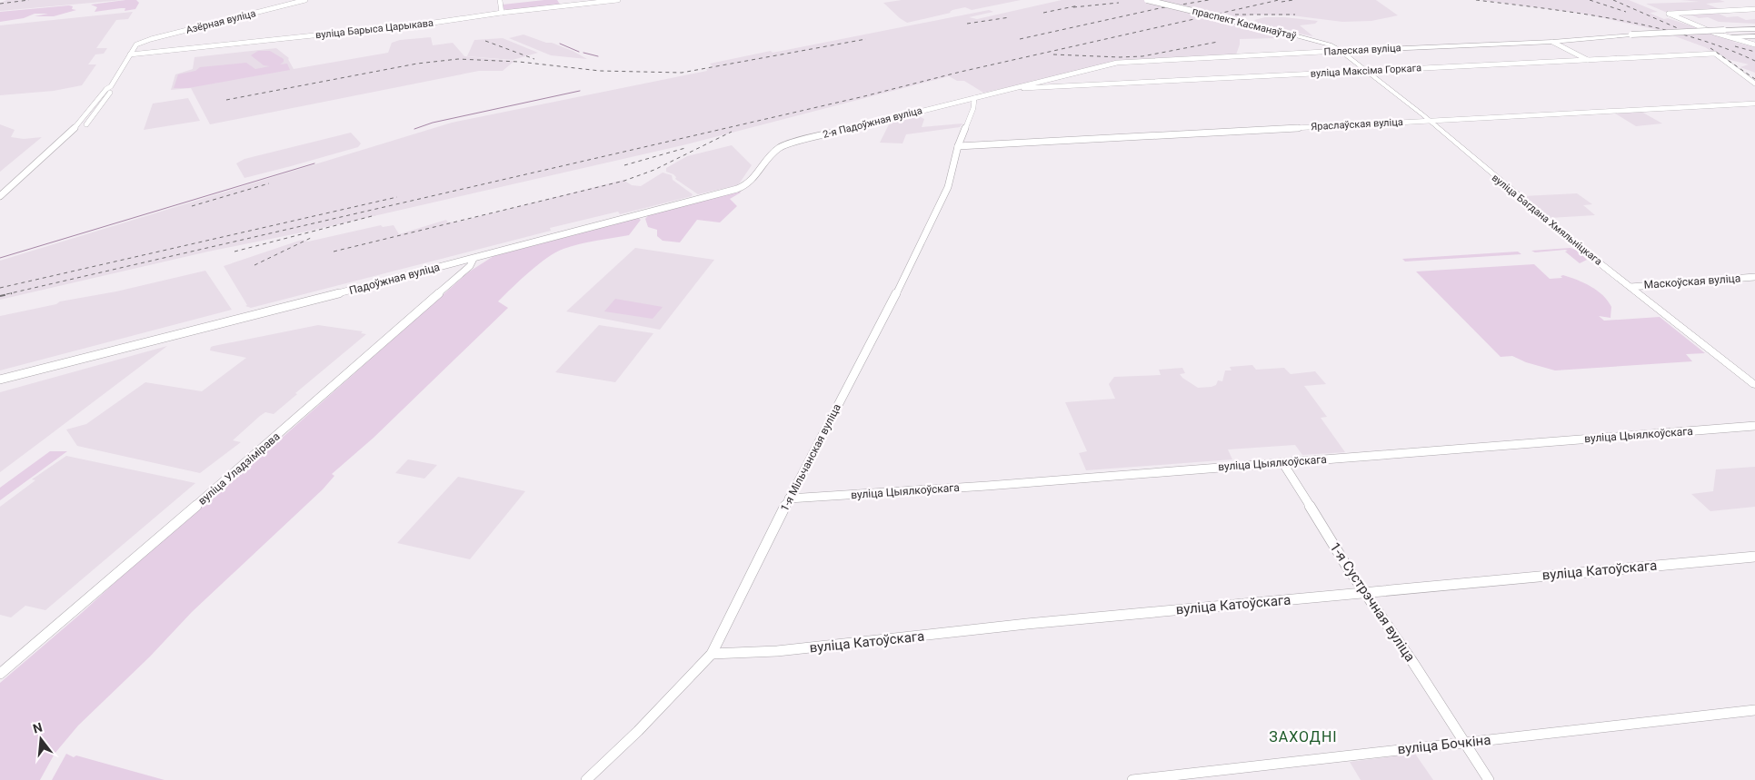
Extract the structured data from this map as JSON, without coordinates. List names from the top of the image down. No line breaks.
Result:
{"streets":{"main road":["Азёрная вуліца","праспект Касманаўтаў","вуліца Барыса Царыкава","Палеская вуліца","вуліца Максіма Горкага","2-я Падоўжная вуліца","Яраслаўская вуліца","вуліца Багдана Хмяльніцкага","Падоўжная вуліца","Маскоўская вуліца","вуліца Цыялкоўскага","1-я Мільчанская вуліца","вуліца Уладзімірава","1-я Сустрэчная вуліца","вуліца Бочкіна"],"street":["вуліца Катоўскага"]},"crossings":[["Азёрная вуліца","вуліца Барыса Царыкава"],["праспект Касманаўтаў","Палеская вуліца"],["праспект Касманаўтаў","вуліца Багдана Хмяльніцкага"],["Палеская вуліца","вуліца Максіма Горкага"],["Палеская вуліца","2-я Падоўжная вуліца"],["Палеская вуліца","вуліца Багдана Хмяльніцкага"],["Палеская вуліца","1-я Мільчанская вуліца"],["вуліца Максіма Горкага","вуліца Багдана Хмяльніцкага"],["2-я Падоўжная вуліца","Падоўжная вуліца"],["2-я Падоўжная вуліца","1-я Мільчанская вуліца"],["Яраслаўская вуліца","вуліца Багдана Хмяльніцкага"],["Яраслаўская вуліца","1-я Мільчанская вуліца"],["вуліца Багдана Хмяльніцкага","Маскоўская вуліца"],["Падоўжная вуліца","вуліца Уладзімірава"],["вуліца Цыялкоўскага","1-я Мільчанская вуліца"],["вуліца Цыялкоўскага","1-я Сустрэчная вуліца"],["1-я Мільчанская вуліца","вуліца Катоўскага"],["вуліца Катоўскага","1-я Сустрэчная вуліца"],["1-я Сустрэчная вуліца","вуліца Бочкіна"]],"districts":["ЗАХОДНІ"],"north":"top"}
